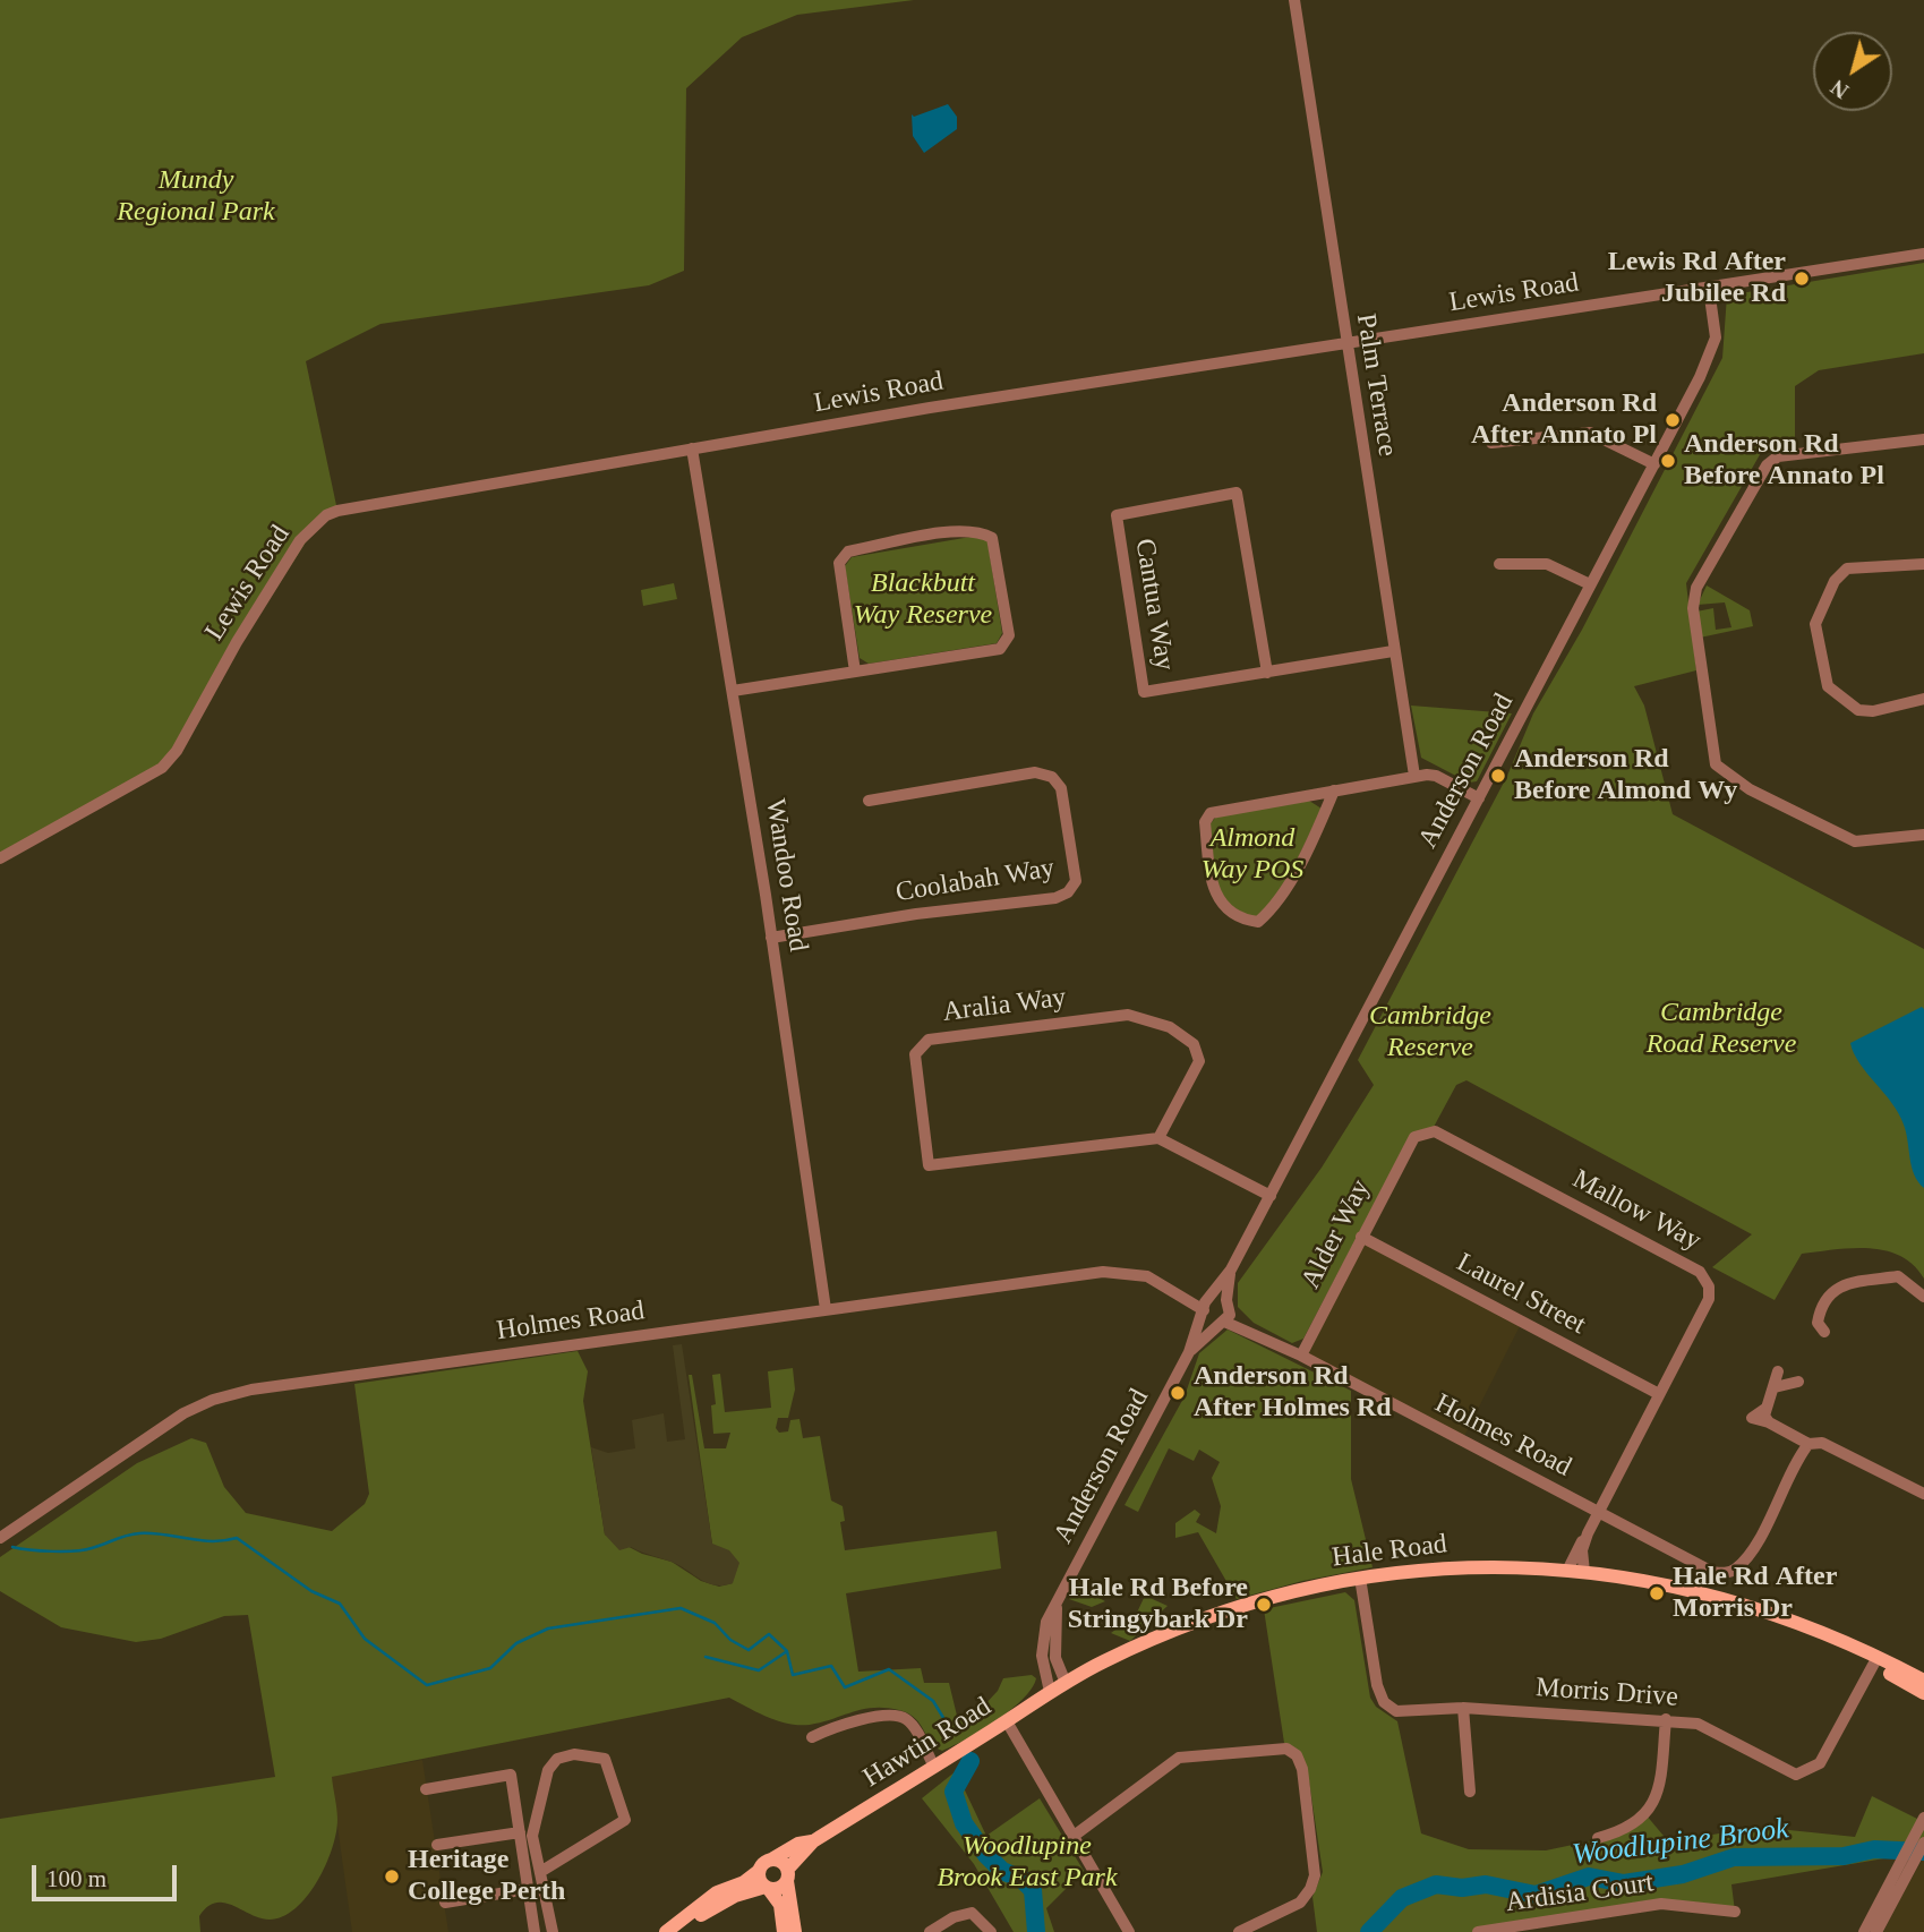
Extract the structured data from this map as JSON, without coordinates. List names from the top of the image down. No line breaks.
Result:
{"streets":{"main road":["Hale Road","Hawtin Road"],"street":["Lewis Road","Palm Terrace","Cantua Way","Anderson Road","Wandoo Road","Coolabah Way","Aralia Way","Mallow Way","Alder Way","Laurel Street","Holmes Road","Morris Drive","Ardisia Court"]},"crossings":[["Lewis Road","Palm Terrace"],["Lewis Road","Anderson Road"],["Lewis Road","Wandoo Road"],["Palm Terrace","Cantua Way"],["Anderson Road","Holmes Road"],["Anderson Road","Hale Road"],["Anderson Road","Hawtin Road"],["Wandoo Road","Coolabah Way"],["Wandoo Road","Holmes Road"],["Mallow Way","Alder Way"],["Mallow Way","Laurel Street"],["Mallow Way","Holmes Road"],["Mallow Way","Hale Road"],["Alder Way","Laurel Street"],["Alder Way","Holmes Road"],["Hale Road","Morris Drive"],["Hale Road","Hawtin Road"]],"water":["Woodlupine Brook"],"parks":["Mundy Regional Park","Blackbutt Way Reserve","Almond Way POS","Cambridge Road Reserve","Cambridge Reserve","Woodlupine Brook East Park"],"places":["Lewis Rd After Jubilee Rd","Anderson Rd After Annato Pl","Anderson Rd Before Annato Pl","Anderson Rd Before Almond Wy","Anderson Rd After Holmes Rd","Hale Rd After Morris Dr","Hale Rd Before Stringybark Dr","Heritage College Perth"],"scale_bar":"100 m","north":"bottom left"}
